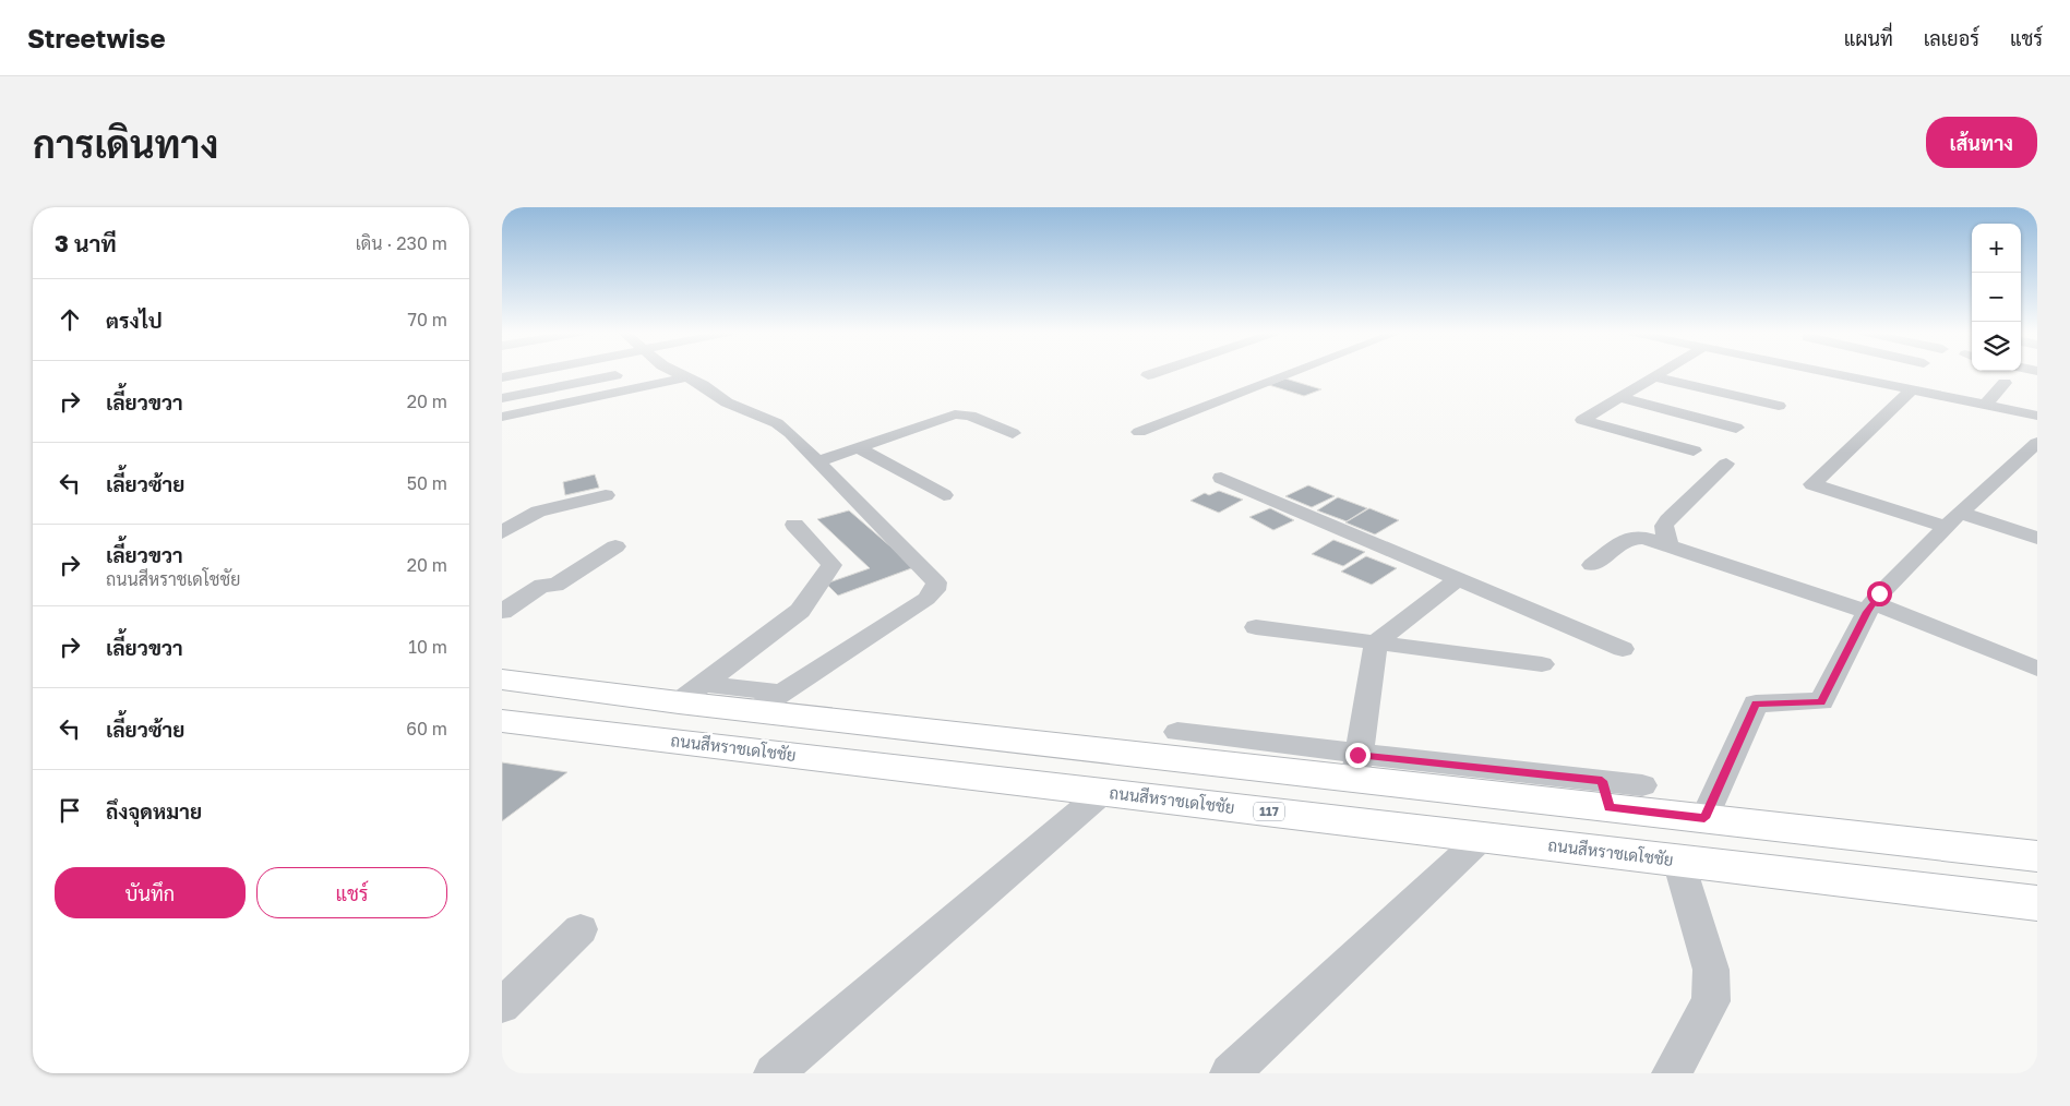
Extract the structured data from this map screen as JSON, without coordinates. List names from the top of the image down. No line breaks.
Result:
{"streets":{"main road":["ถนนสีหราชเดโชชัย","117"]},"page":{"header":"Streetwise","nav":["แผนที่","เลเยอร์","แชร์"],"buttons":["เส้นทาง",["บันทึก","แชร์"]],"title":"การเดินทาง","heading":["3 นาที","เดิน · 230 m"],"map_buttons":["+","−"],"list":[["ตรงไป","70 m"],["เลี้ยวขวา","20 m"],["เลี้ยวซ้าย","50 m"],["เลี้ยวขวา","ถนนสีหราชเดโชชัย","20 m"],["เลี้ยวขวา","10 m"],["เลี้ยวซ้าย","60 m"],"ถึงจุดหมาย"]}}
